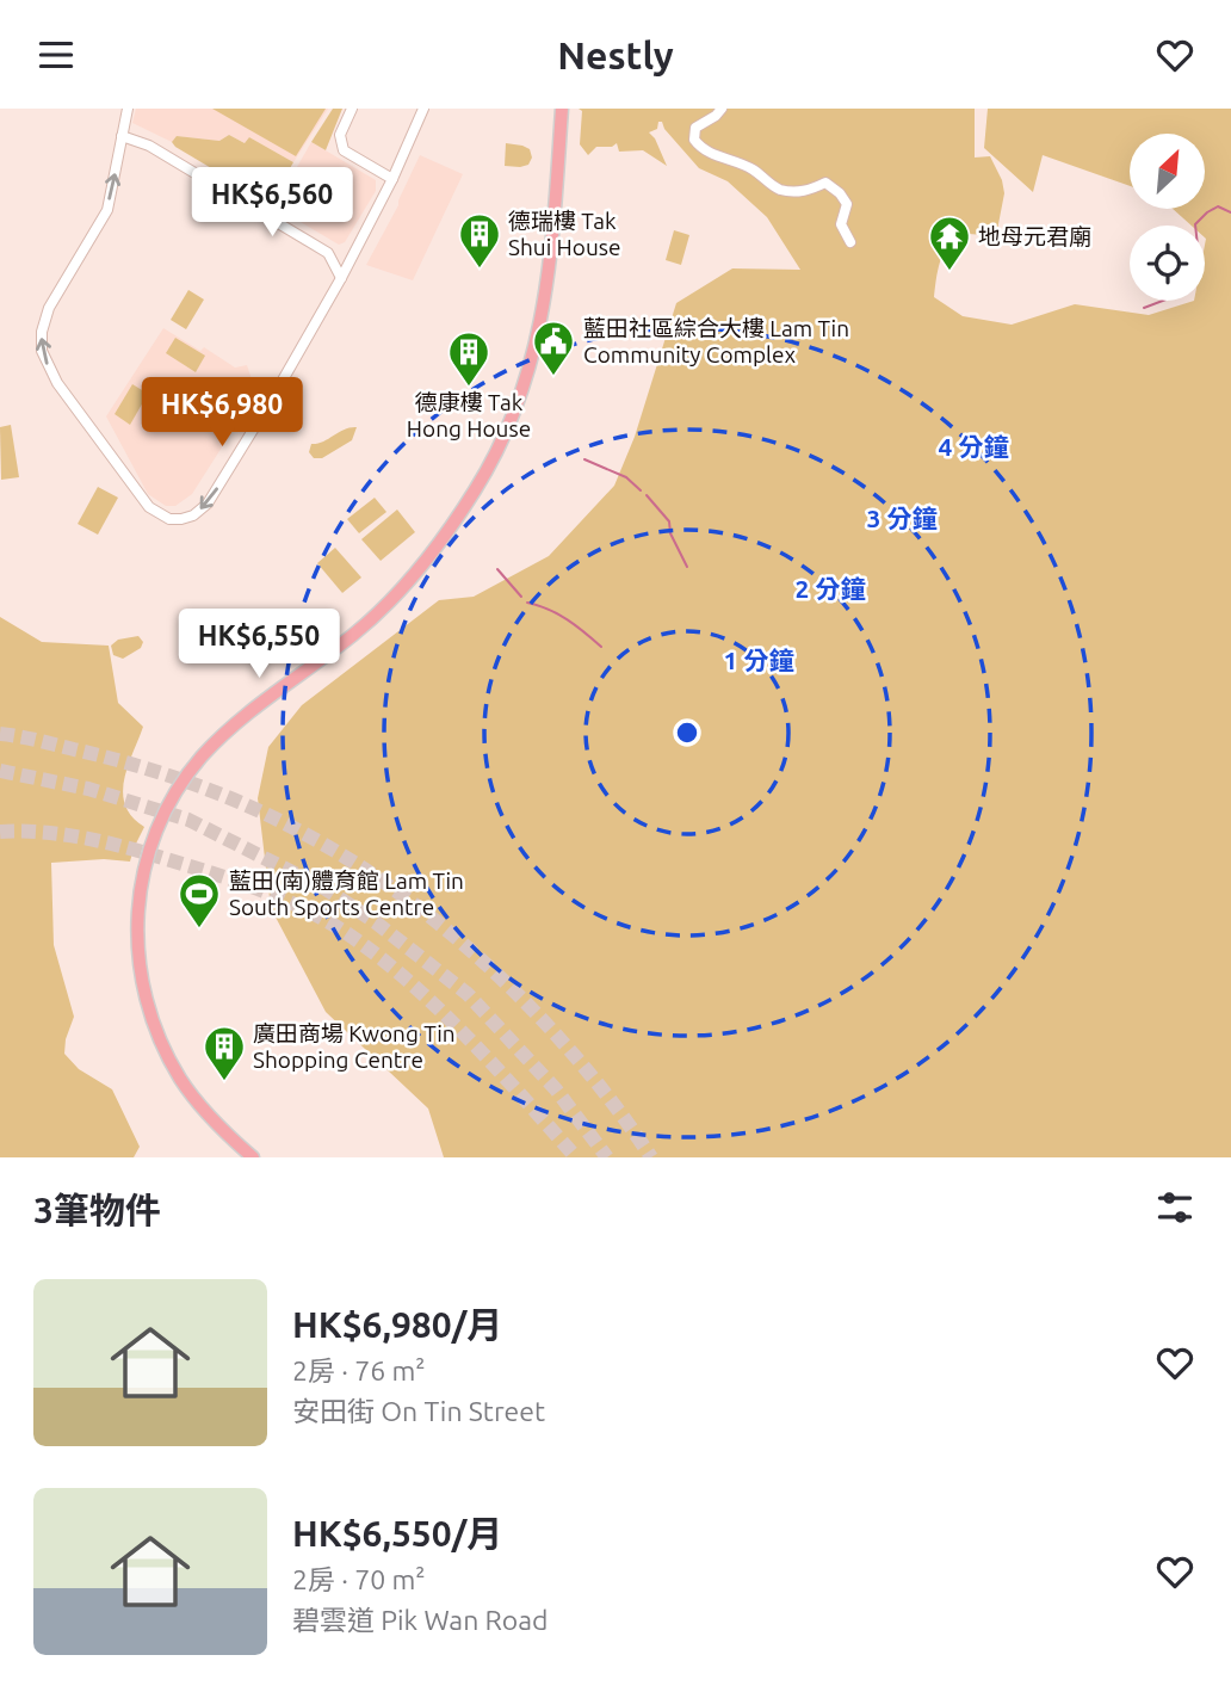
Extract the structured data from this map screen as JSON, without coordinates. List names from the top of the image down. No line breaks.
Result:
{"places":{"building":["德瑞樓 Tak Shui House","德康樓 Tak Hong House","廣田商場 Kwong Tin Shopping Centre"],"temple":["地母元君廟"],"public building":["藍田社區綜合大樓 Lam Tin Community Complex"],"sports":["藍田(南)體育館 Lam Tin South Sports Centre"]},"north":"top right","page":{"header":"Nestly","price":["HK$6,560","HK$6,980","HK$6,550"],"heading":"3筆物件","list":[{"name":"HK$6,980/月","note":"2房 · 76 m² · 安田街 On Tin Street"},{"name":"HK$6,550/月","note":"2房 · 70 m² · 碧雲道 Pik Wan Road"}]},"rings":["4 分鐘","3 分鐘","2 分鐘","1 分鐘"]}
